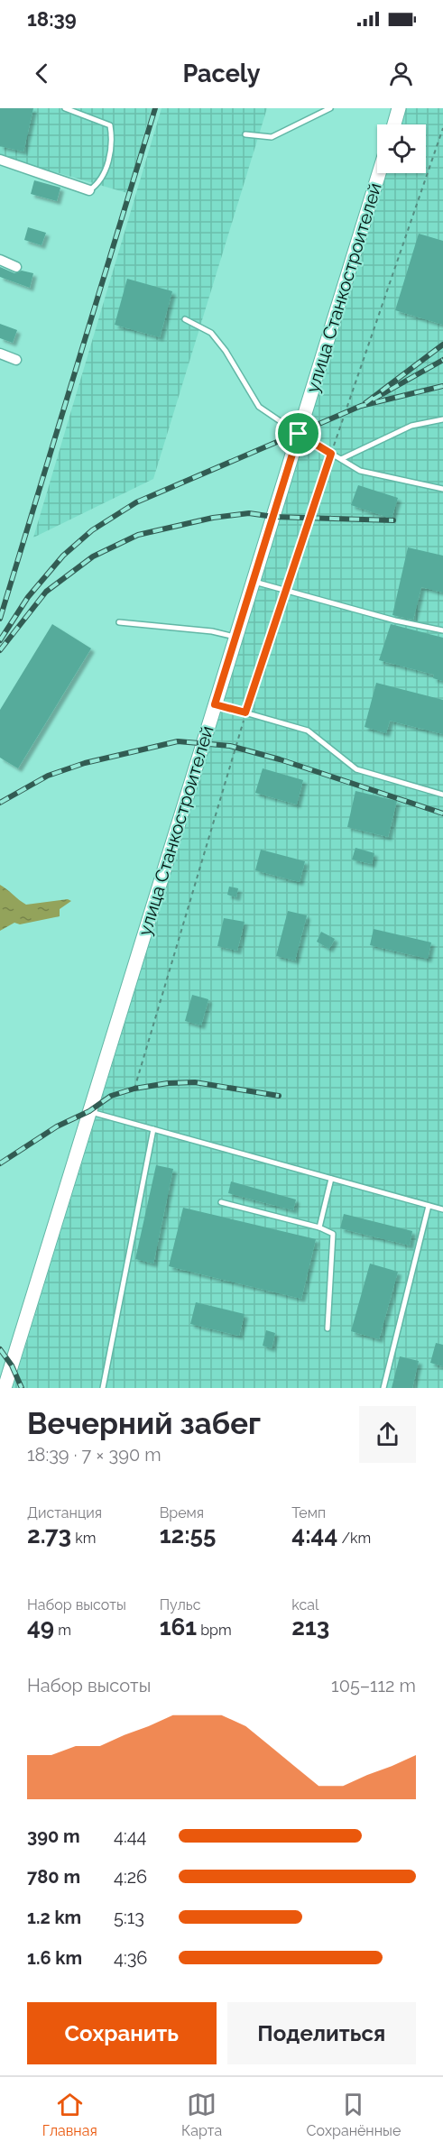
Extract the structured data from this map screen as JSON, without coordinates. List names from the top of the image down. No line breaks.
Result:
{"streets":{"main road":["улица Станкостроителей"]},"page":{"status":"18:39","header":"Pacely","heading":["Вечерний забег","18:39 · 7 × 390 m"],"stats":[["Дистанция","2.73 km"],["Время","12:55"],["Темп","4:44 /km"],["Набор высоты","49 m"],["Пульс","161 bpm"],["kcal","213"]],"chart":["Набор высоты","105–112 m"],"list":[{"name":"390 m","note":"4:44"},{"name":"780 m","note":"4:26"},{"name":"1.2 km","note":"5:13"},{"name":"1.6 km","note":"4:36"}],"buttons":["Сохранить","Поделиться"],"tabs":["Главная","Карта","Сохранённые"]}}
